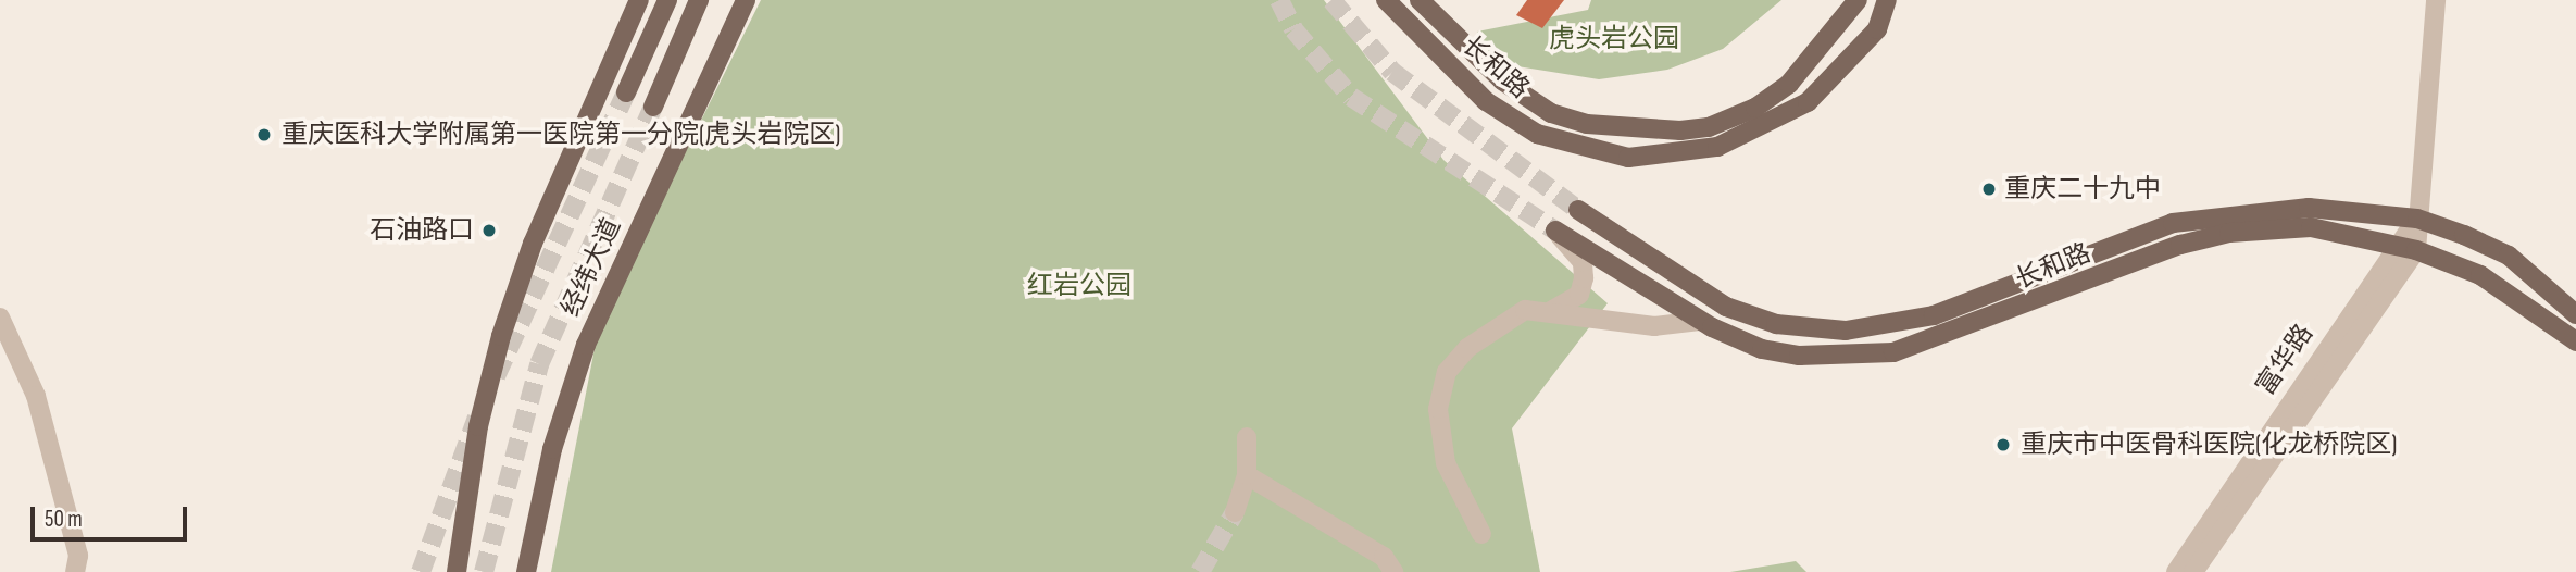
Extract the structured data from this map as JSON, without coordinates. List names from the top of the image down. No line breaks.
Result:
{"streets":{"main road":["长和路","经纬大道"],"street":["富华路"]},"crossings":[["长和路","富华路"]],"parks":["虎头岩公园","红岩公园"],"places":["重庆医科大学附属第一医院第一分院(虎头岩院区)","重庆二十九中","石油路口","重庆市中医骨科医院(化龙桥院区)"],"scale_bar":"50 m"}
